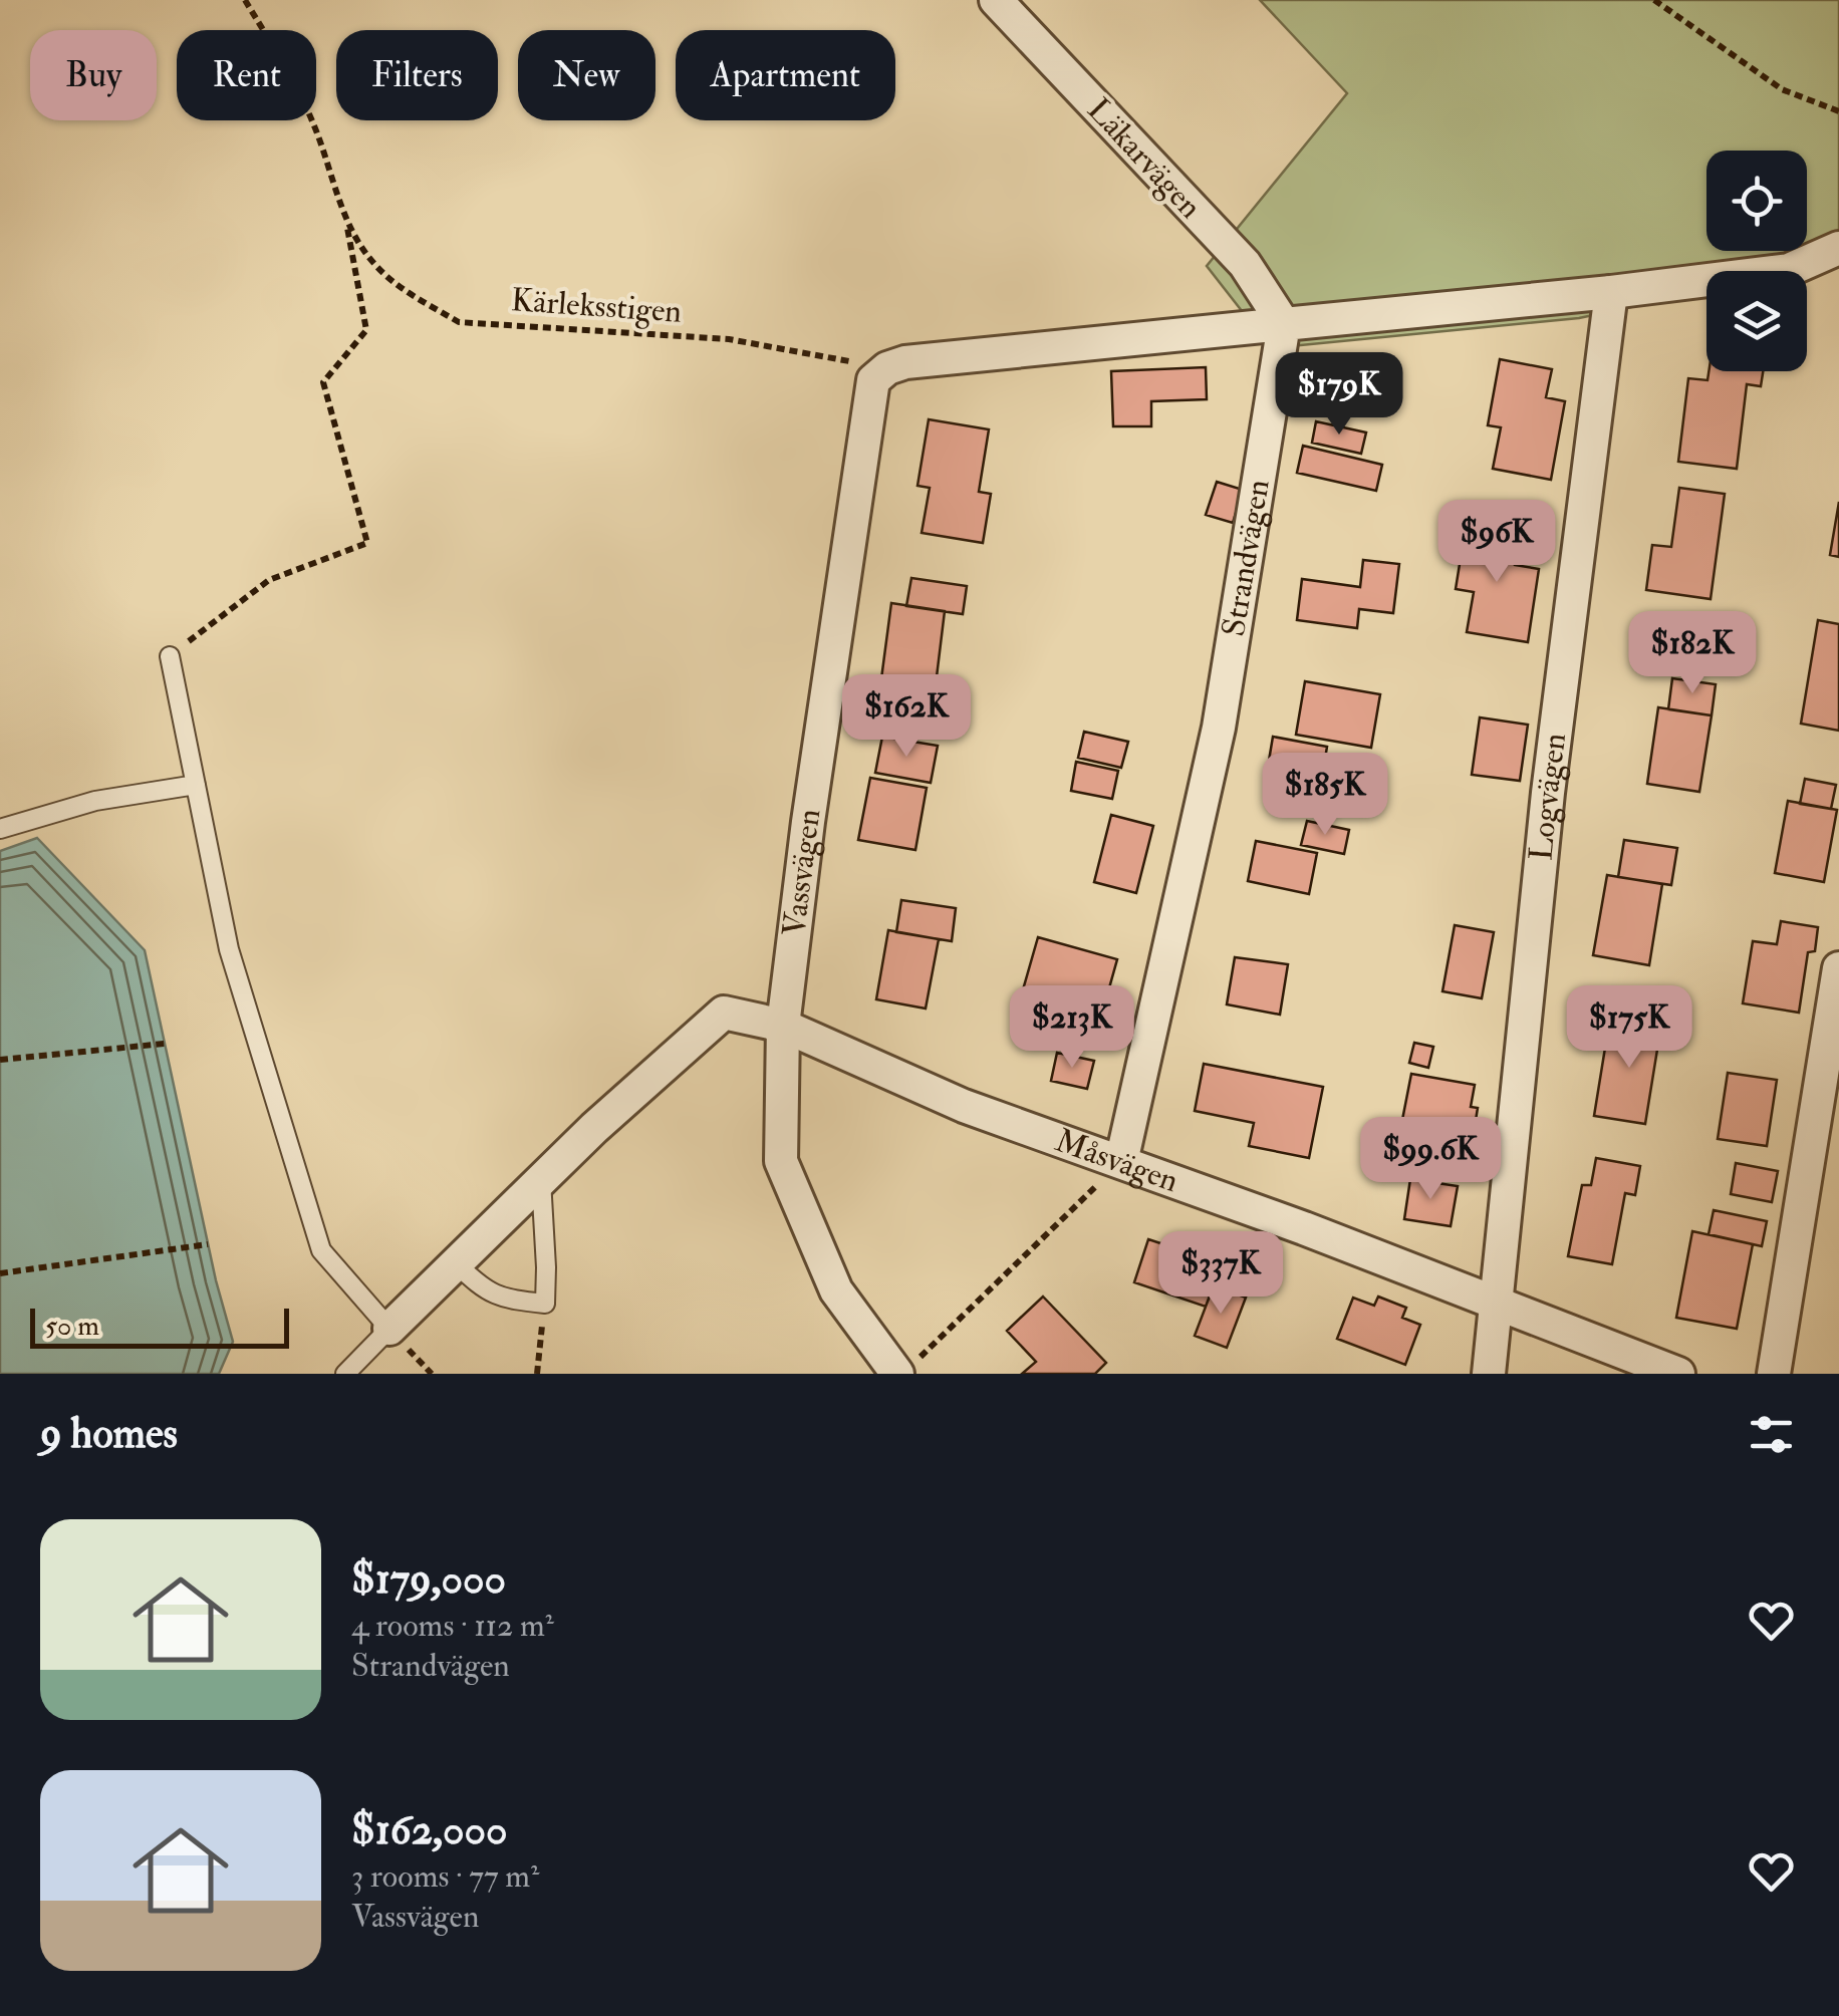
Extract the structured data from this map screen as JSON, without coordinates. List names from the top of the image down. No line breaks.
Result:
{"streets":{"street":["Läkarvägen","Strandvägen","Logvägen","Vassvägen","Måsvägen"],"path":["Kärleksstigen"]},"crossings":[["Läkarvägen","Strandvägen"],["Kärleksstigen","Vassvägen"],["Strandvägen","Måsvägen"],["Logvägen","Måsvägen"],["Vassvägen","Måsvägen"]],"scale_bar":"50 m","page":{"chip":["Buy","Rent","Filters","New","Apartment"],"price":["$179K","$96K","$182K","$162K","$185K","$213K","$175K","$99.6K","$337K"],"scale":"50 m","heading":"9 homes","list":[{"name":"$179,000","note":"4 rooms · 112 m² · Strandvägen"},{"name":"$162,000","note":"3 rooms · 77 m² · Vassvägen"}]}}
